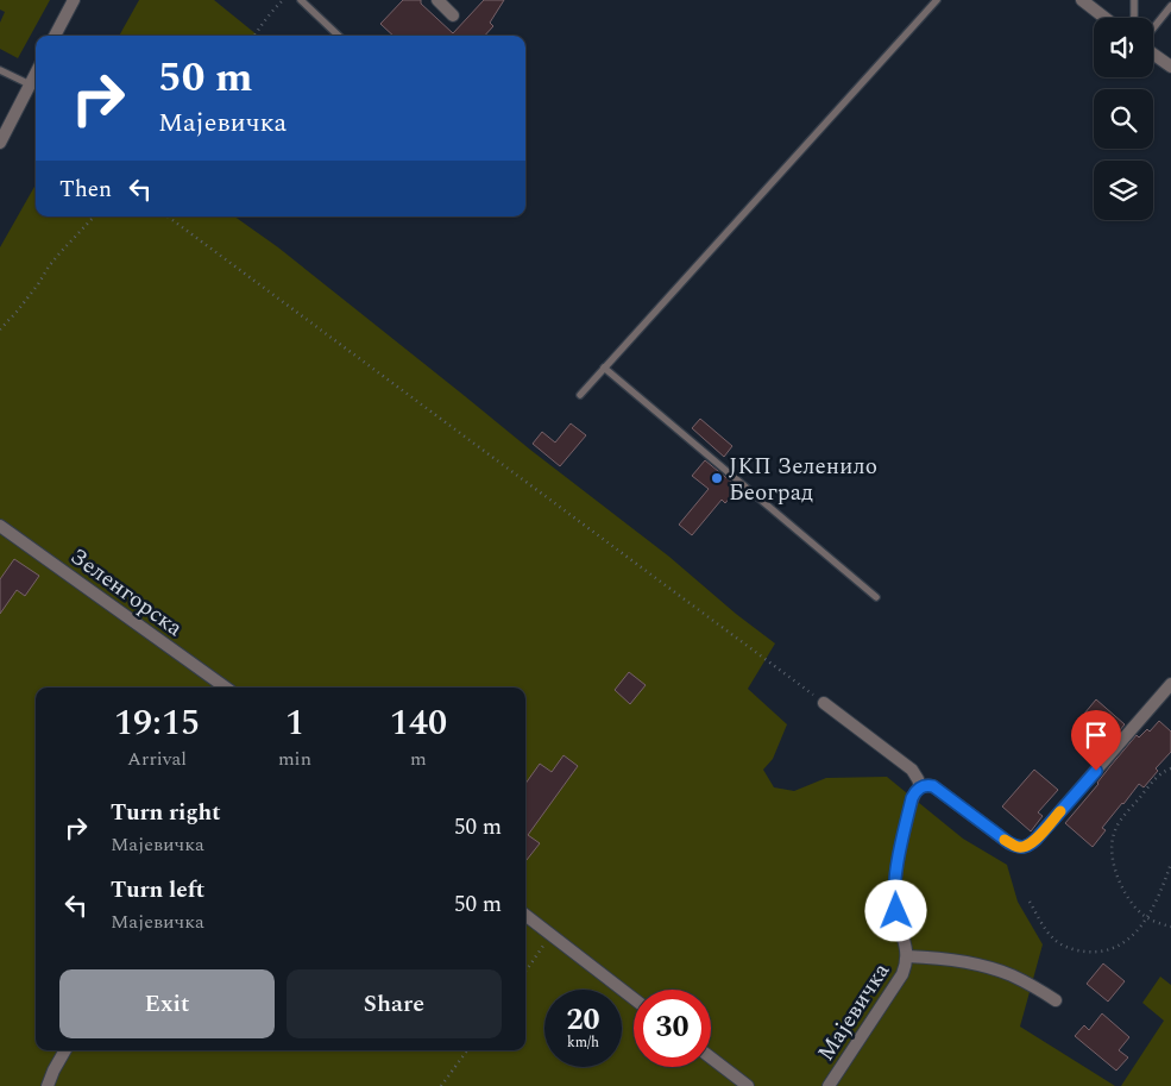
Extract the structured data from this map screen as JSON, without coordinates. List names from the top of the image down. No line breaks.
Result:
{"streets":{"street":["Зеленгорска","Мајевичка"]},"places":["ЈКП Зеленило Београд"],"page":{"turn":["50 m","Мајевичка"],"then":"Then","eta":["19:15","Arrival","1","min","140","m"],"list":[{"name":"Turn right","note":"Мајевичка","value":"50 m"},{"name":"Turn left","note":"Мајевичка","value":"50 m"}],"buttons":["Exit","Share"],"speed":"20 km/h","limit":"30"}}
